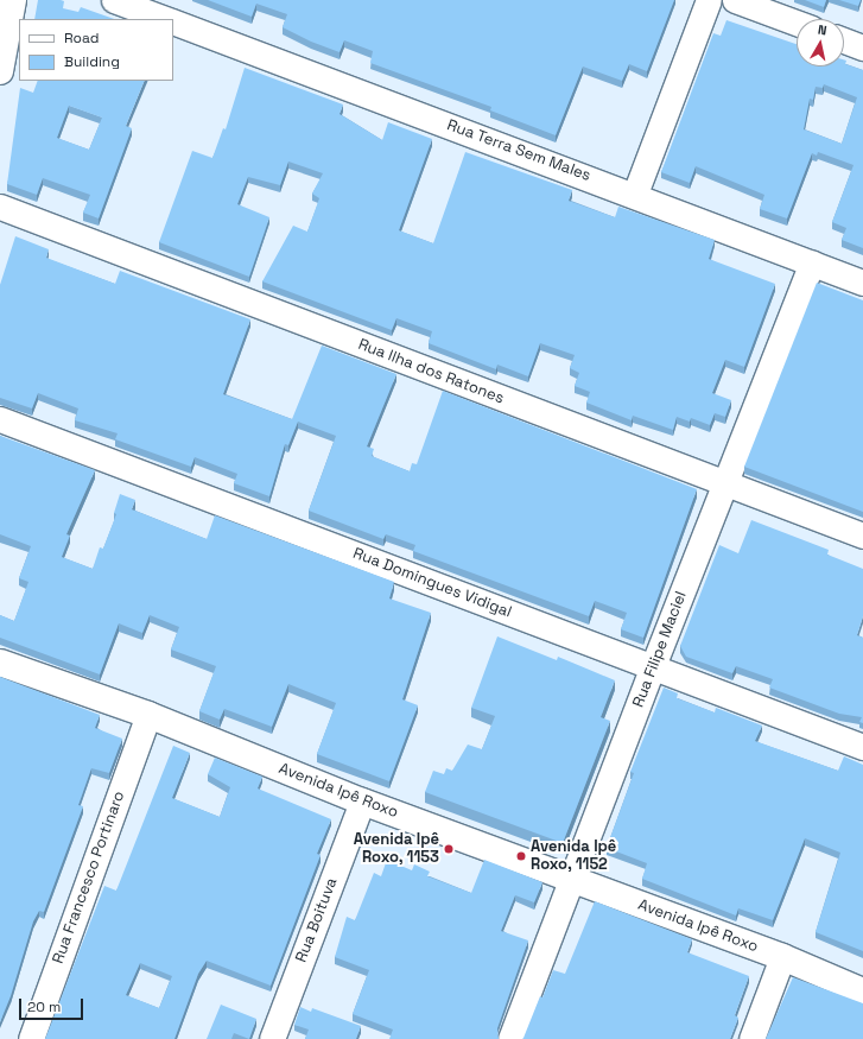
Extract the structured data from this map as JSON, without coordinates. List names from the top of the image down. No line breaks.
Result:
{"streets":{"street":["Rua Terra Sem Males","Rua Ilha dos Ratones","Rua Domingues Vidigal","Rua Filipe Maciel","Avenida Ipê Roxo","Rua Francesco Portinaro","Rua Boituva"]},"crossings":[["Rua Terra Sem Males","Rua Filipe Maciel"],["Rua Ilha dos Ratones","Rua Filipe Maciel"],["Rua Domingues Vidigal","Rua Filipe Maciel"],["Rua Filipe Maciel","Avenida Ipê Roxo"],["Avenida Ipê Roxo","Rua Francesco Portinaro"],["Avenida Ipê Roxo","Rua Boituva"]],"places":["Avenida Ipê Roxo, 1153","Avenida Ipê Roxo, 1152"],"legend":["Road","Building"],"scale_bar":"20 m","north":"top"}
